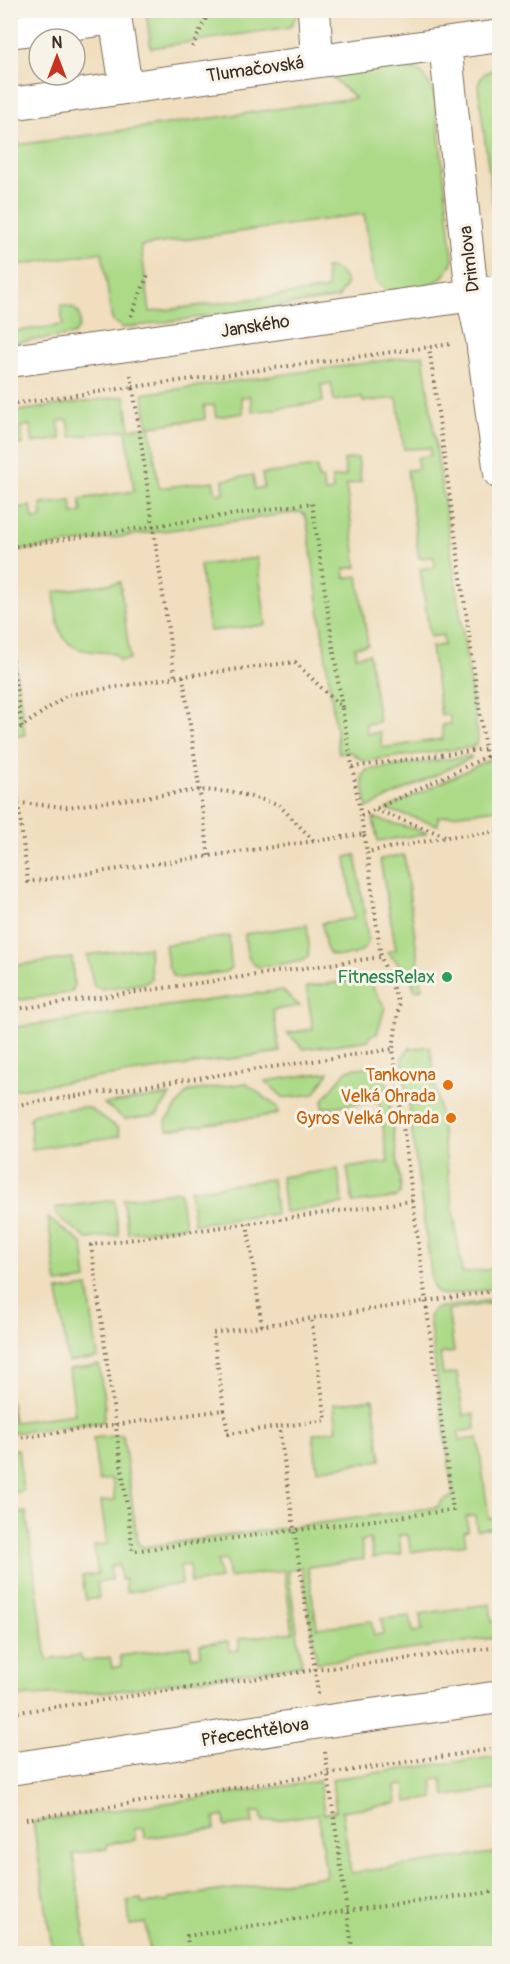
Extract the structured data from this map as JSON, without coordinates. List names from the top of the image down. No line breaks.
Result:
{"streets":{"street":["Tlumačovská","Drimlova","Janského","Přecechtělova"]},"crossings":[["Tlumačovská","Drimlova"],["Drimlova","Janského"]],"places":["FitnessRelax","Tankovna Velká Ohrada","Gyros Velká Ohrada"],"north":"top"}
